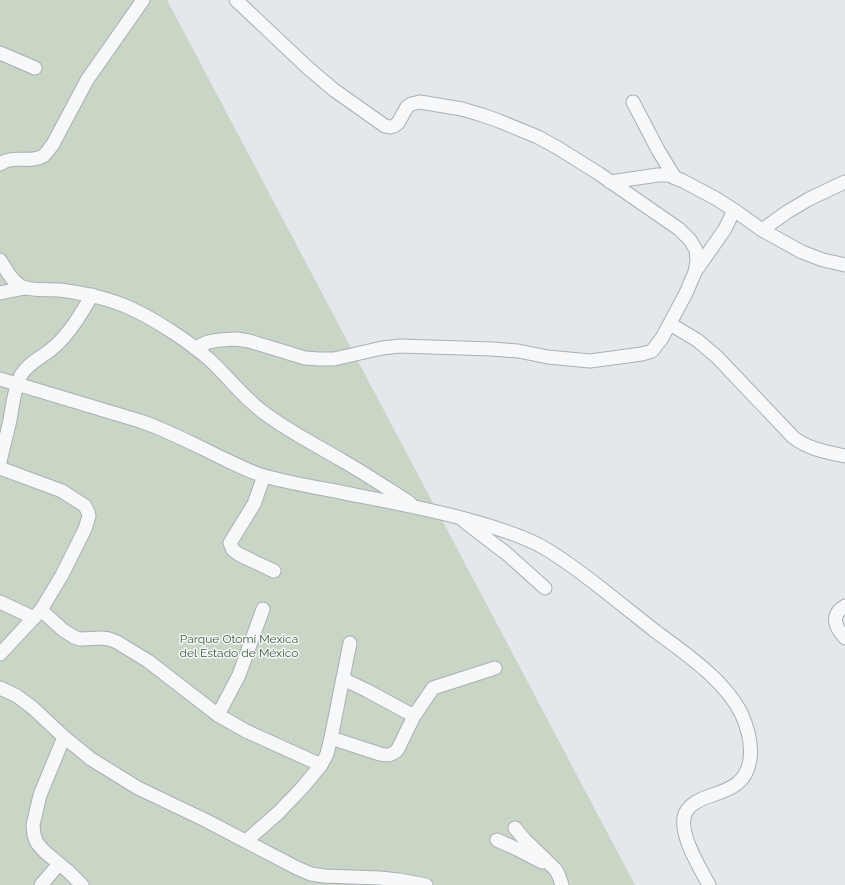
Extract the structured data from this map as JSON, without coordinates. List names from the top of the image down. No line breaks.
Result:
{"parks":["Parque Otomí Mexica del Estado de México"]}
